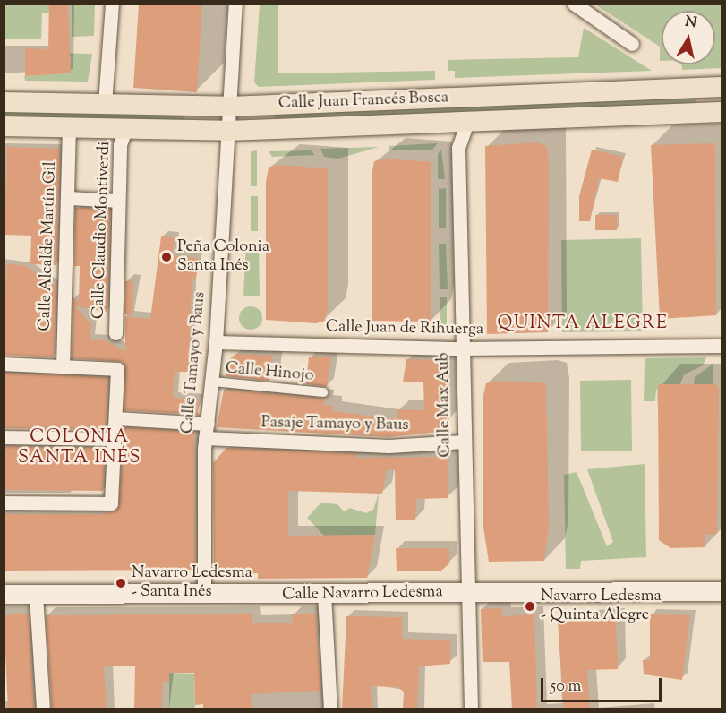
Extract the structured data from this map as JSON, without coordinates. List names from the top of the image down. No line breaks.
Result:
{"streets":{"main road":["Calle Juan Francés Bosca","Calle Navarro Ledesma"],"street":["Calle Claudio Montiverdi","Calle Alcalde Martín Gil","Calle Juan de Rihuerga","Calle Tamayo y Baus","Calle Hinojo","Calle Max Aub","Pasaje Tamayo y Baus"]},"crossings":[["Calle Juan Francés Bosca","Calle Claudio Montiverdi"],["Calle Juan Francés Bosca","Calle Alcalde Martín Gil"],["Calle Juan Francés Bosca","Calle Tamayo y Baus"],["Calle Juan Francés Bosca","Calle Max Aub"],["Calle Juan de Rihuerga","Calle Tamayo y Baus"],["Calle Juan de Rihuerga","Calle Max Aub"],["Calle Tamayo y Baus","Calle Hinojo"],["Calle Tamayo y Baus","Pasaje Tamayo y Baus"],["Calle Tamayo y Baus","Calle Navarro Ledesma"],["Calle Max Aub","Pasaje Tamayo y Baus"],["Calle Max Aub","Calle Navarro Ledesma"]],"districts":["QUINTA ALEGRE","COLONIA SANTA INÉS"],"places":["Peña Colonia Santa Inés","Navarro Ledesma - Santa Inés","Navarro Ledesma - Quinta Alegre"],"scale_bar":"50 m","north":"top"}
